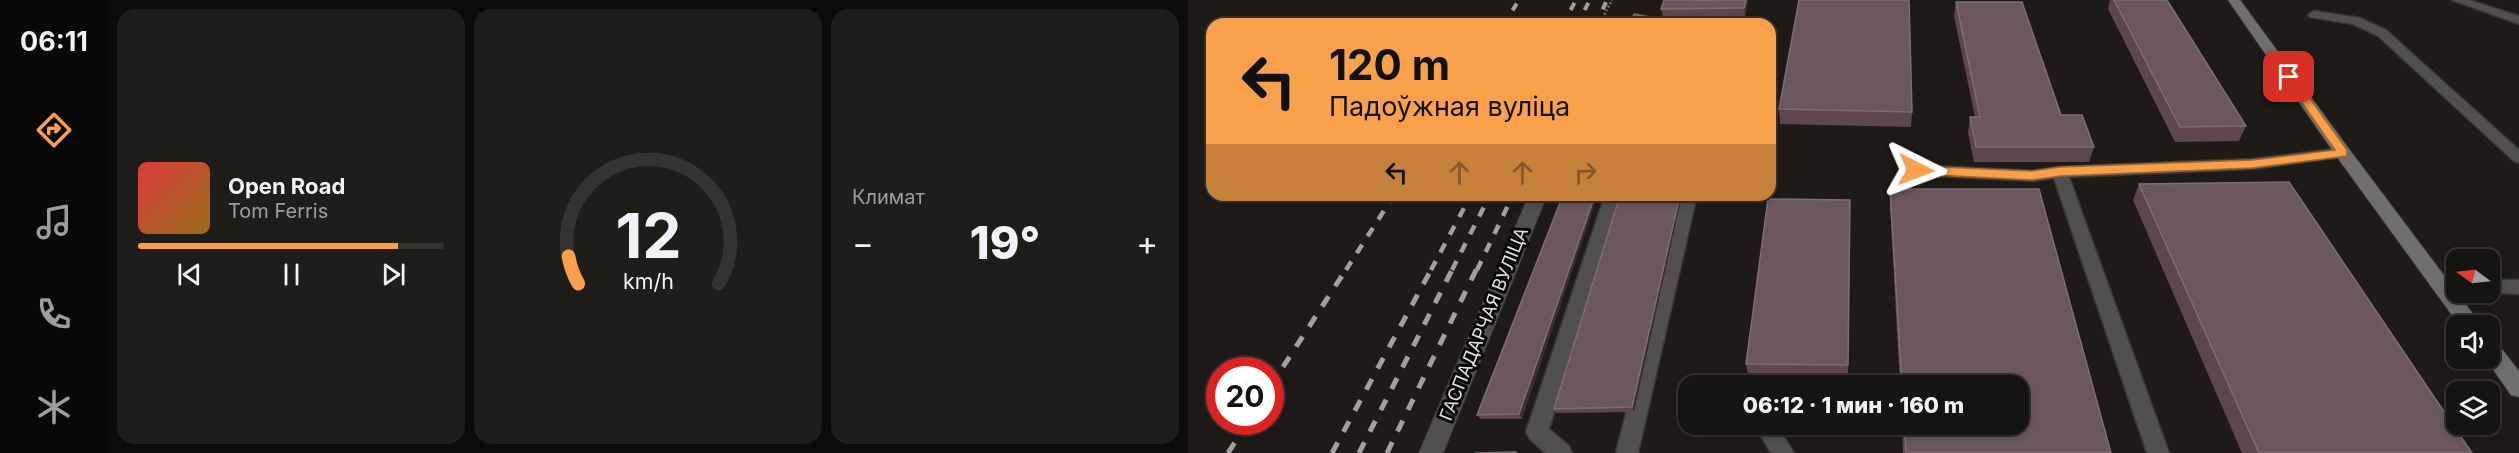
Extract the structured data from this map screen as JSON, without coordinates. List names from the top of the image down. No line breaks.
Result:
{"streets":{"street":["ГАСПАДАРЧАЯ ВУЛІЦА"]},"north":"left","page":{"tabs":"06:11","tile":"Климат","turn":["120 m","Падоўжная вуліца"],"song":["Open Road","Tom Ferris"],"heat":["−","19°","+"],"limit":"20","trip":"06:12 · 1 мин · 160 m","gauge":["12","km/h"]}}
